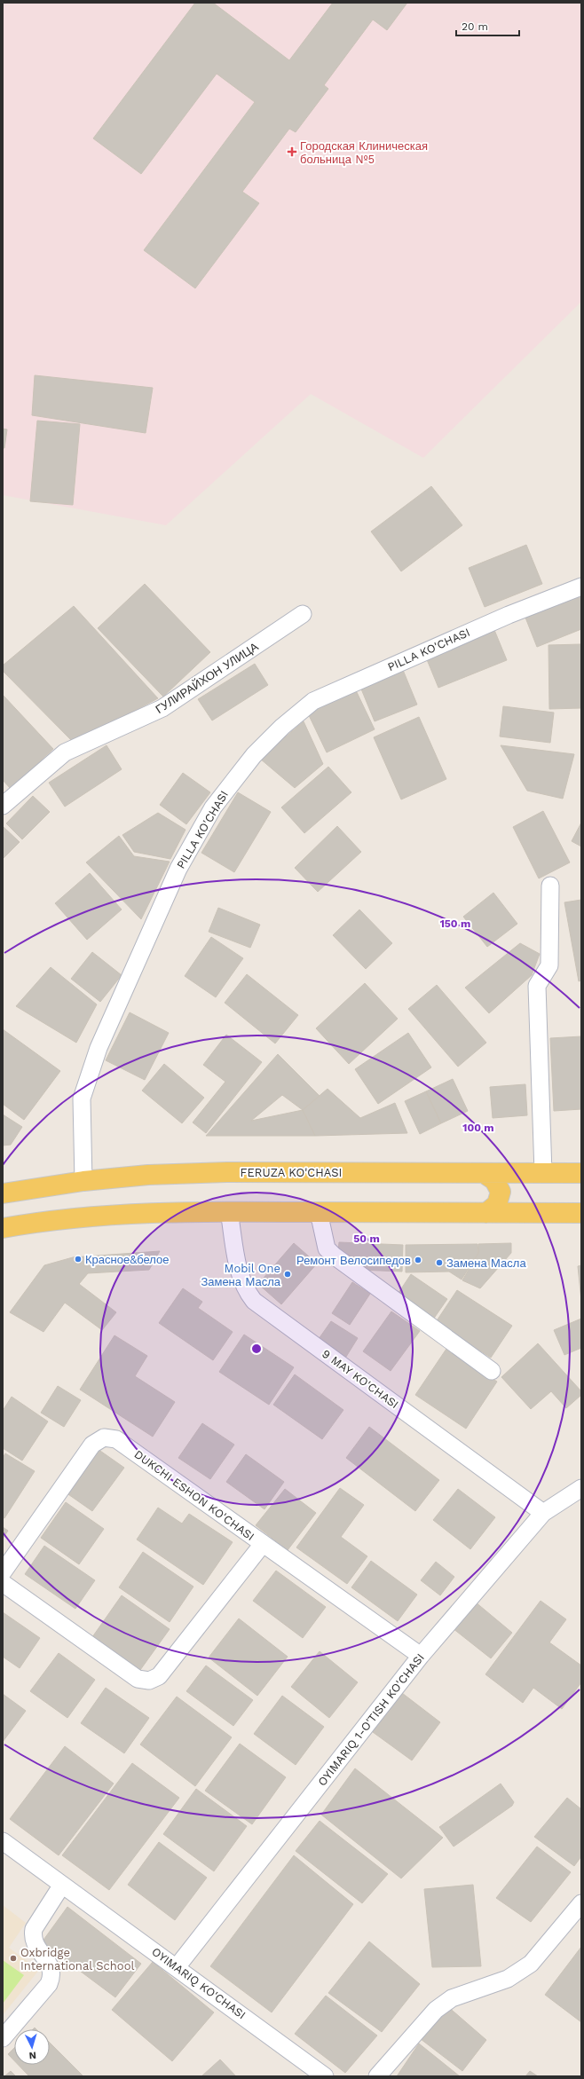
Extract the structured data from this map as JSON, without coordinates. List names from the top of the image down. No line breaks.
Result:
{"streets":{"main road":["FERUZA KO'CHASI"],"street":["PILLA KO'CHASI","ГУЛИРАЙХОН УЛИЦА","9 MAY KO'CHASI","DUKCHI ESHON KO'CHASI","OYIMARIQ 1-O'TISH KO'CHASI","OYIMARIQ KO'CHASI"]},"crossings":[["PILLA KO'CHASI","FERUZA KO'CHASI"],["9 MAY KO'CHASI","OYIMARIQ 1-O'TISH KO'CHASI"],["DUKCHI ESHON KO'CHASI","OYIMARIQ 1-O'TISH KO'CHASI"],["OYIMARIQ 1-O'TISH KO'CHASI","OYIMARIQ KO'CHASI"]],"places":{"health":["Городская Клиническая больница №5"],"other":["Красное&белое","Ремонт Велосипедов","Замена Масла","Mobil One Замена Масла","Oxbridge International School"]},"scale_bar":"20 m","north":"bottom","rings":["150 m","100 m","50 m"]}
